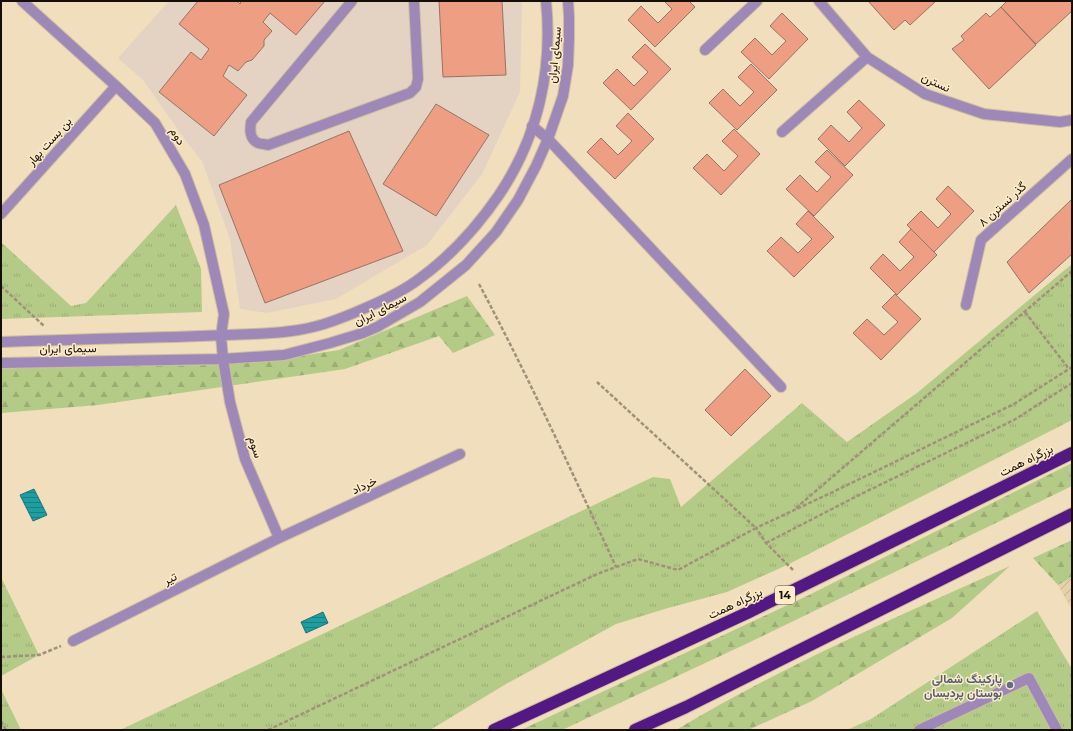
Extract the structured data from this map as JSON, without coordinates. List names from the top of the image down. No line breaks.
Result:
{"streets":{"highway":["بزرگراه همت","14"],"street":["سیمای ایران","نسترن","دوم","بن بست بهار","گذر نسترن ۸","سوم","خرداد","تیر"]},"crossings":[["سیمای ایران","دوم"],["سیمای ایران","سوم"],["دوم","بن بست بهار"],["دوم","سوم"],["سوم","خرداد"],["سوم","تیر"],["خرداد","تیر"]],"places":["پارکینگ شمالی بوستان پردیسان"]}
